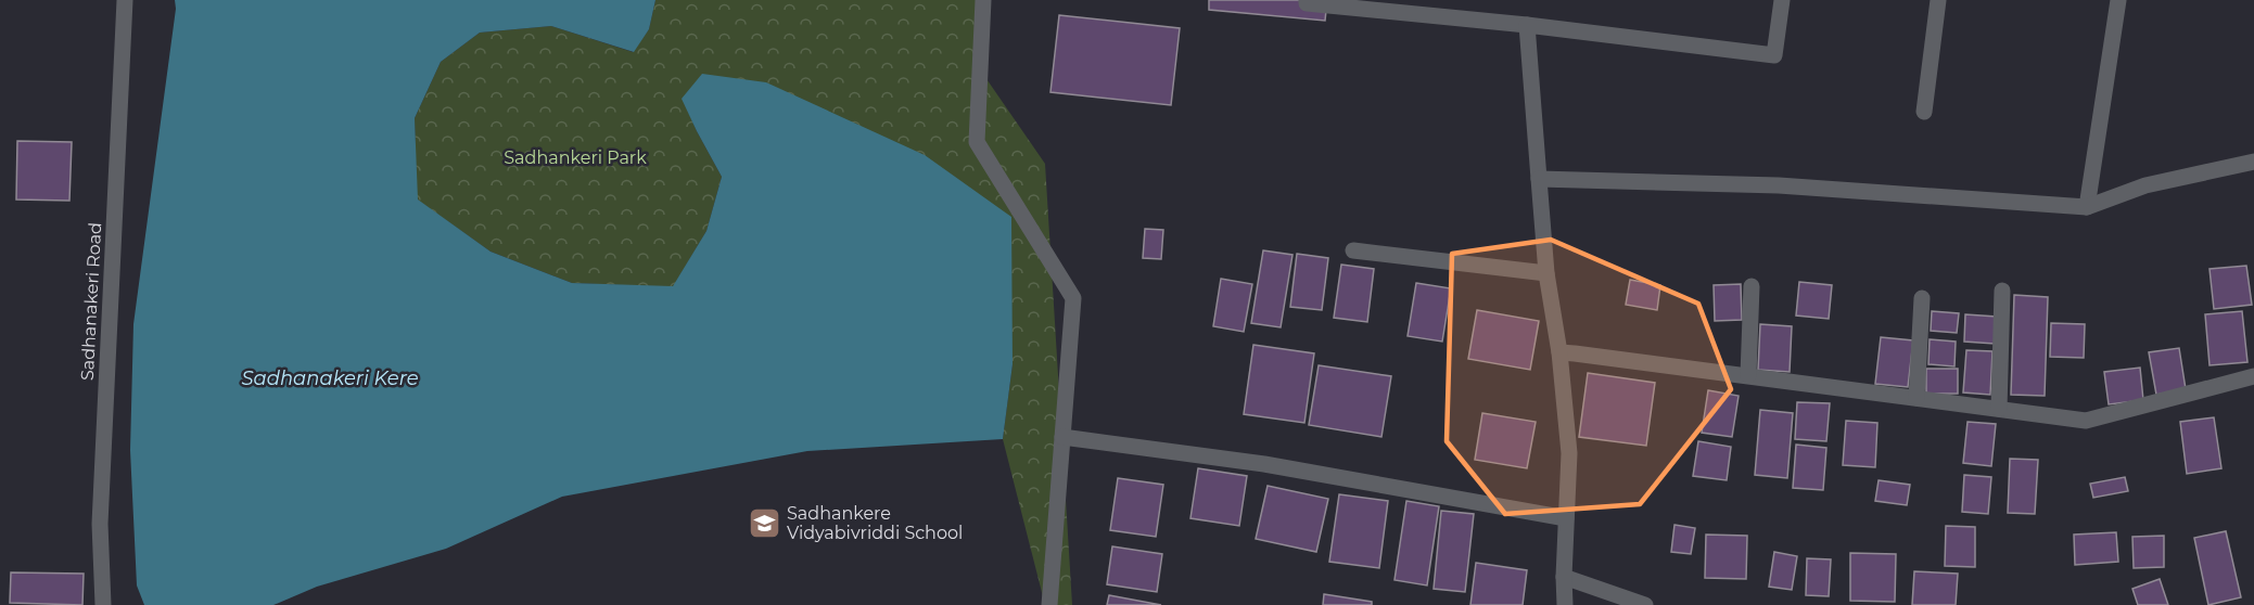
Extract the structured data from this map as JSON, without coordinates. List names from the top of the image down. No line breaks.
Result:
{"streets":{"street":["Sadhanakeri Road"]},"water":["Sadhanakeri Kere"],"parks":["Sadhankeri Park"],"places":{"school or university":["Sadhankere Vidyabivriddi School"]}}
